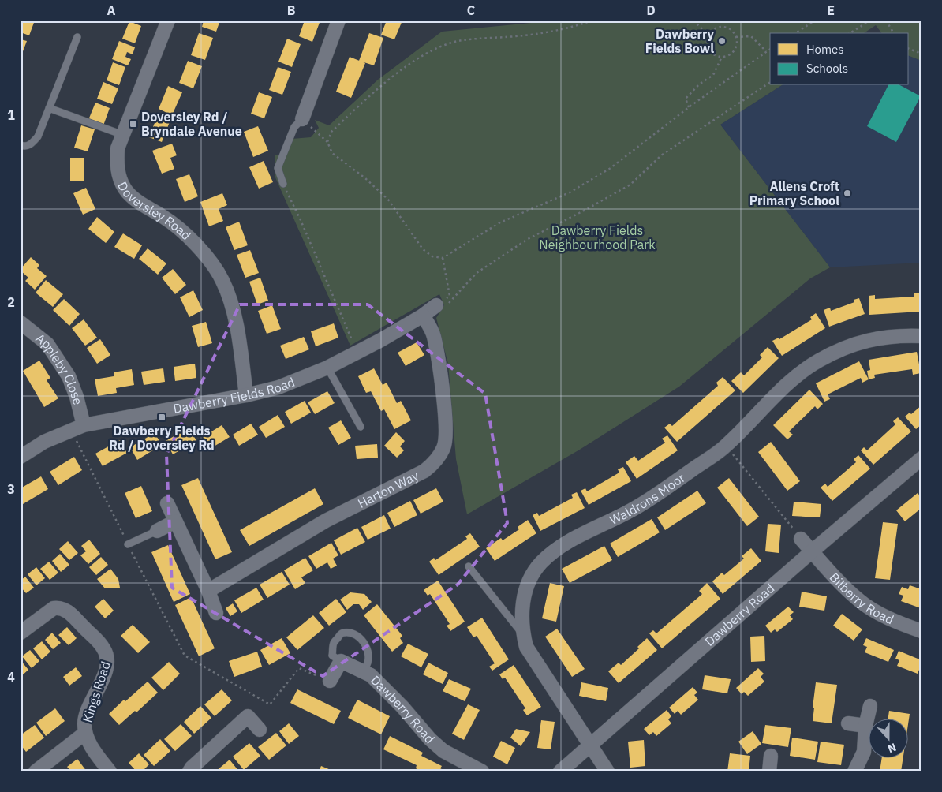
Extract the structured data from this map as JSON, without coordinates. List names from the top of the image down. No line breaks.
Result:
{"streets":{"street":["Doversley Road","Appleby Close","Dawberry Fields Road","Harton Way","Waldrons Moor","Bilberry Road","Dawberry Road","Kings Road"]},"crossings":[["Doversley Road","Dawberry Fields Road"],["Appleby Close","Dawberry Fields Road"],["Dawberry Fields Road","Harton Way"],["Waldrons Moor","Dawberry Road"],["Bilberry Road","Dawberry Road"]],"parks":["Dawberry Fields Neighbourhood Park"],"places":{"other":["Dawberry Fields Bowl","Allens Croft Primary School"],"transit":["Doversley Rd / Bryndale Avenue","Dawberry Fields Rd / Doversley Rd"]},"legend":["Homes","Schools"],"north":"bottom","grid":{"columns":["A","B","C","D","E"],"rows":["1","2","3","4"]}}
